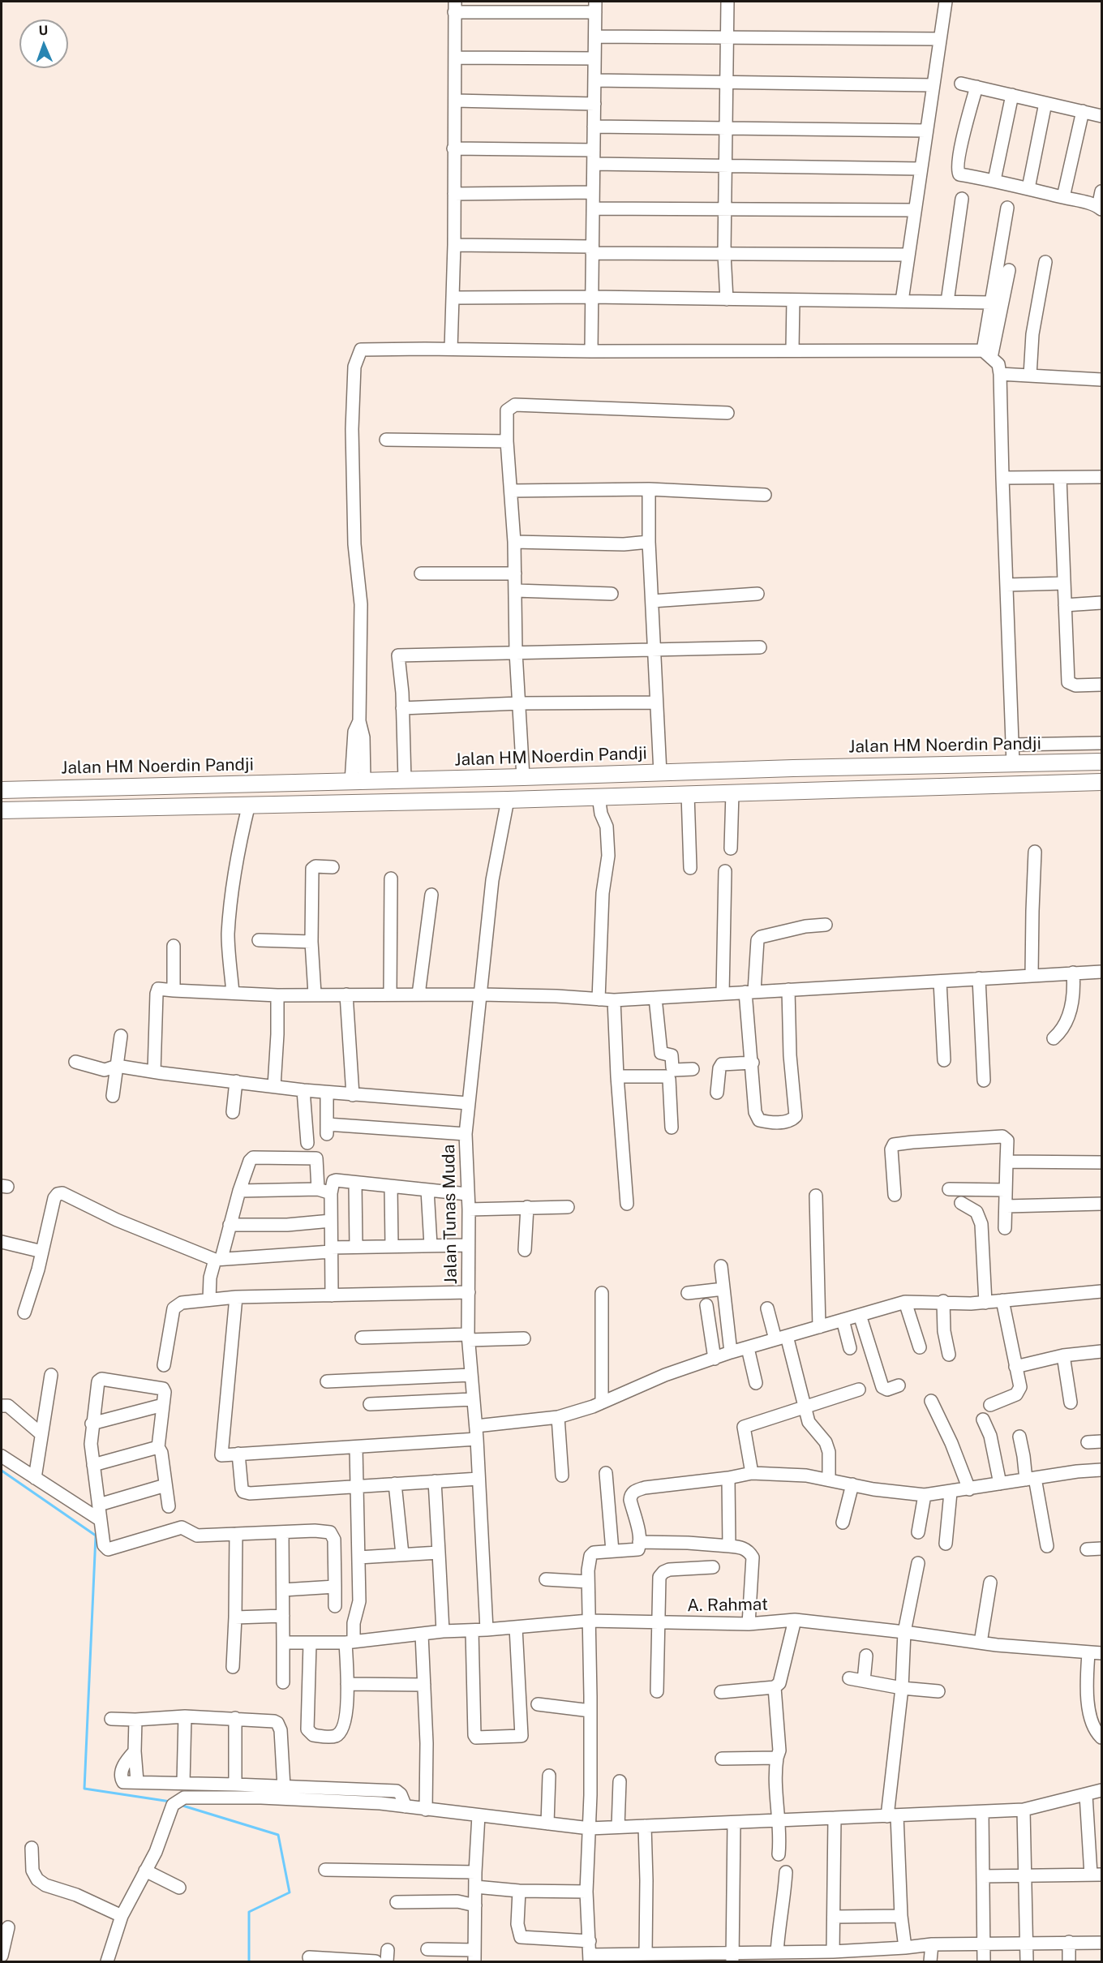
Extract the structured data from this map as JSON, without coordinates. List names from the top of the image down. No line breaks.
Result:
{"streets":{"main road":["Jalan HM Noerdin Pandji"],"street":["Jalan Tunas Muda","A. Rahmat"]},"crossings":[["Jalan Tunas Muda","A. Rahmat"]],"north":"top"}
